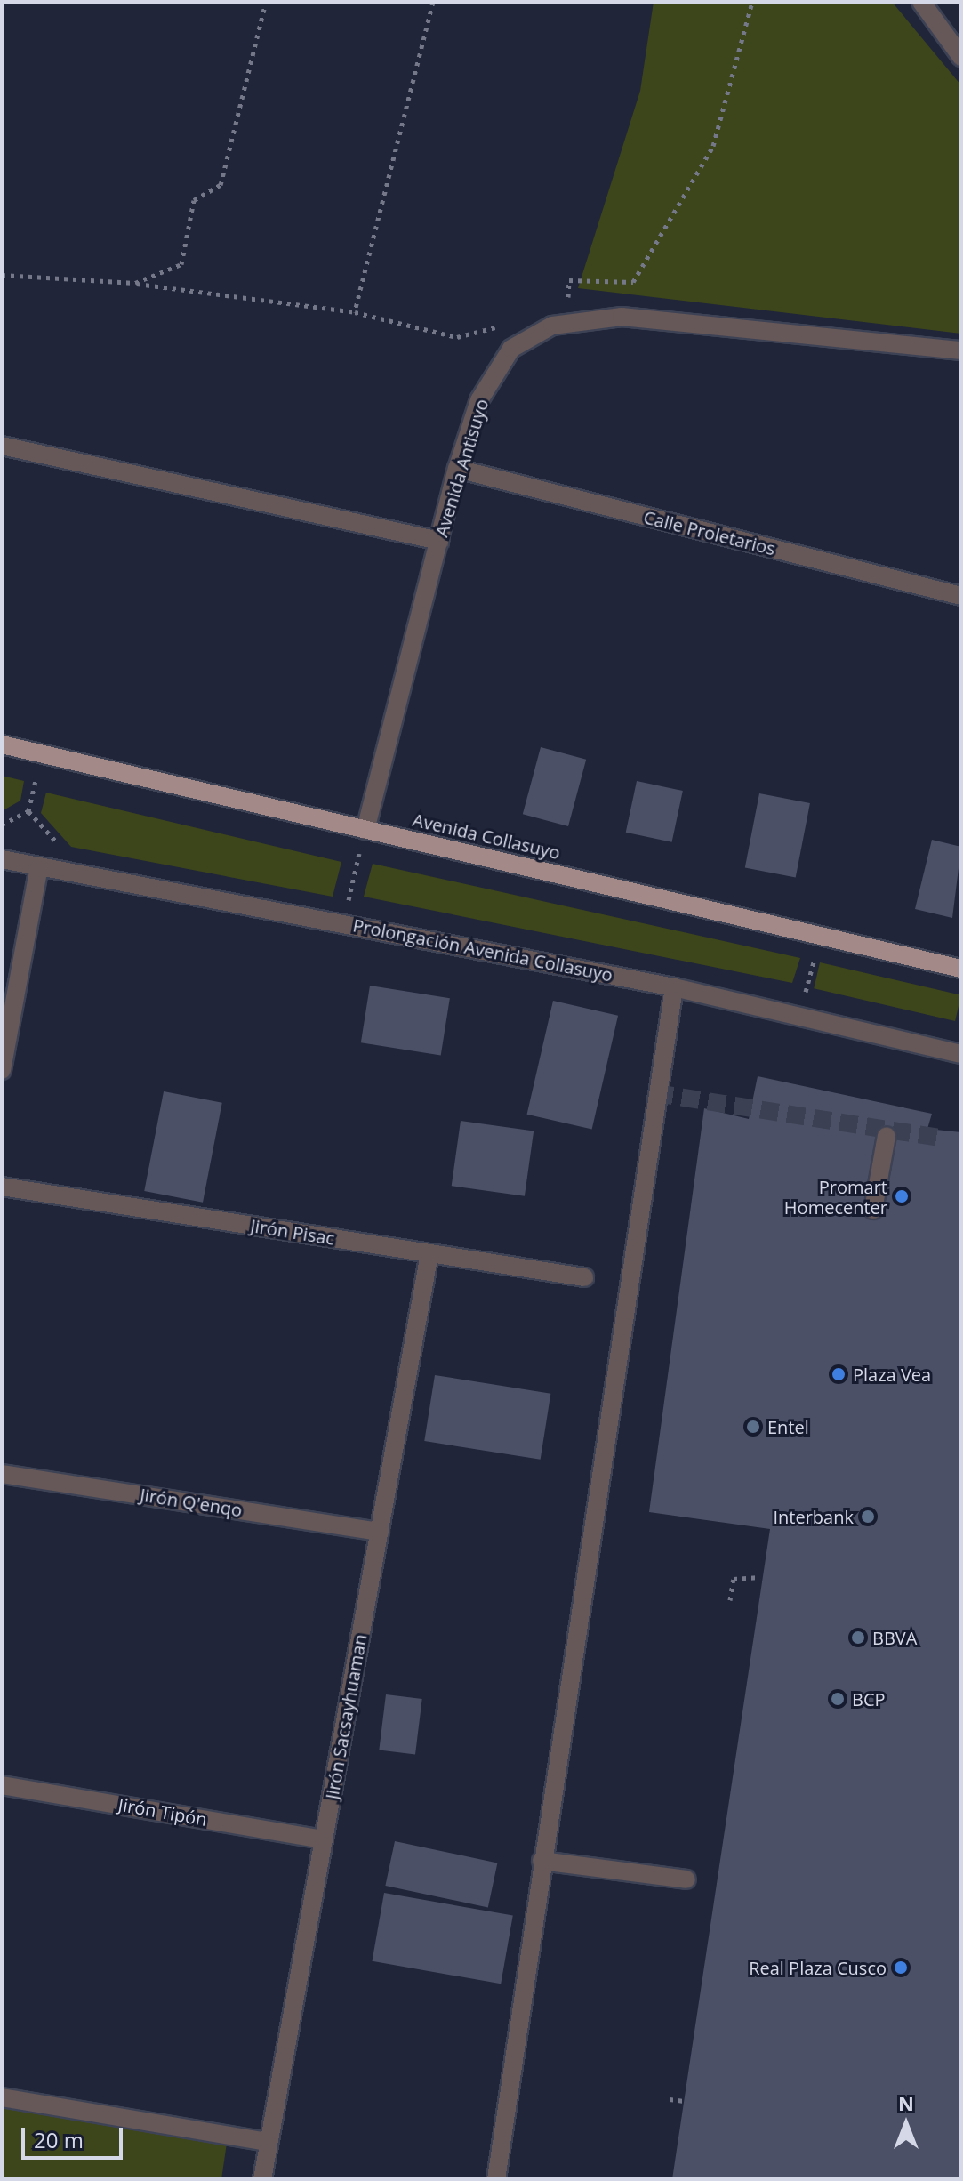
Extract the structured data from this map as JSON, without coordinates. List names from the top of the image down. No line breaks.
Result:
{"streets":{"main road":["Avenida Collasuyo"],"street":["Avenida Antisuyo","Calle Proletarios","Prolongación Avenida Collasuyo","Jirón Pisac","Jirón Q'enqo","Jirón Sacsayhuaman","Jirón Tipón"]},"crossings":[["Avenida Antisuyo","Calle Proletarios"],["Avenida Antisuyo","Avenida Collasuyo"],["Jirón Pisac","Jirón Sacsayhuaman"],["Jirón Q'enqo","Jirón Sacsayhuaman"],["Jirón Sacsayhuaman","Jirón Tipón"]],"places":["Promart Homecenter","Plaza Vea","Entel","Interbank","BBVA","BCP","Real Plaza Cusco"],"scale_bar":"20 m","north":"top"}
